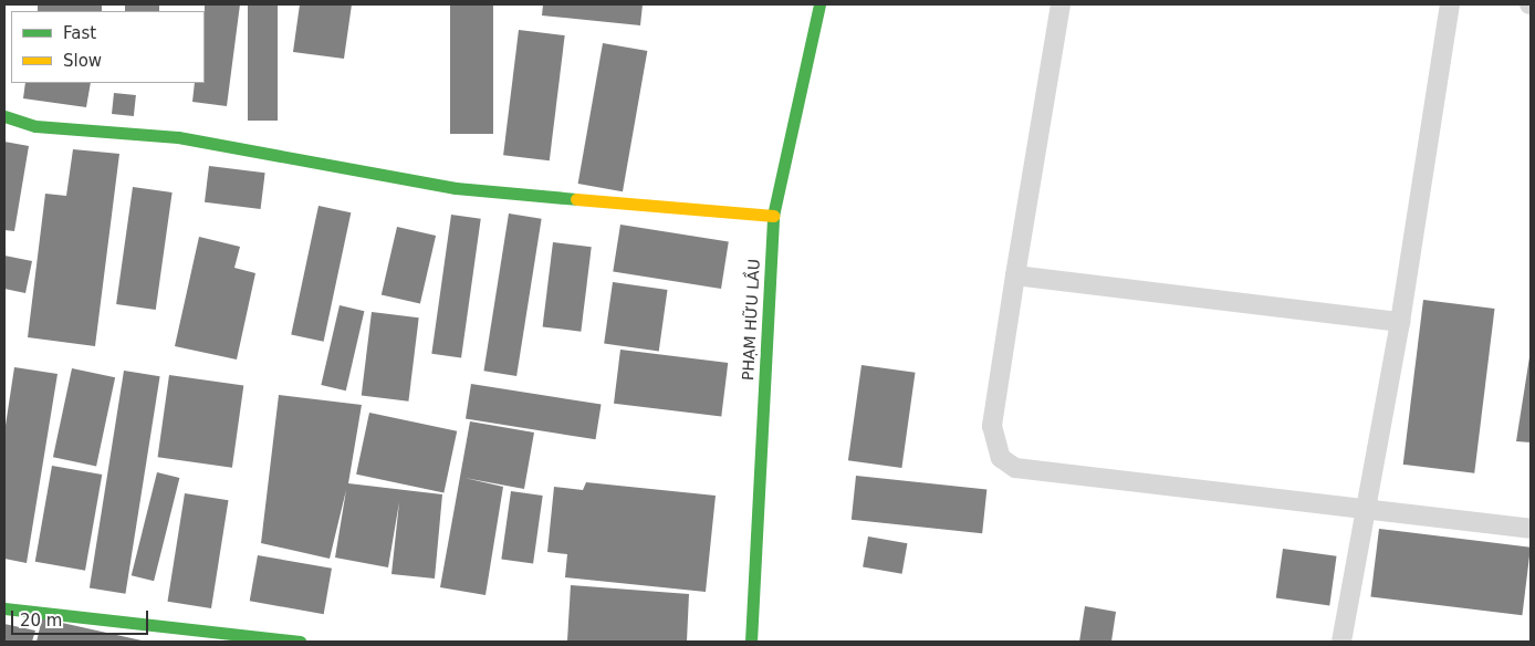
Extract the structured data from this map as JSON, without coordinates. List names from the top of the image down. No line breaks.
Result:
{"streets":{"street":["PHẠM HỮU LẦU"]},"legend":["Fast","Slow"],"scale_bar":"20 m"}
